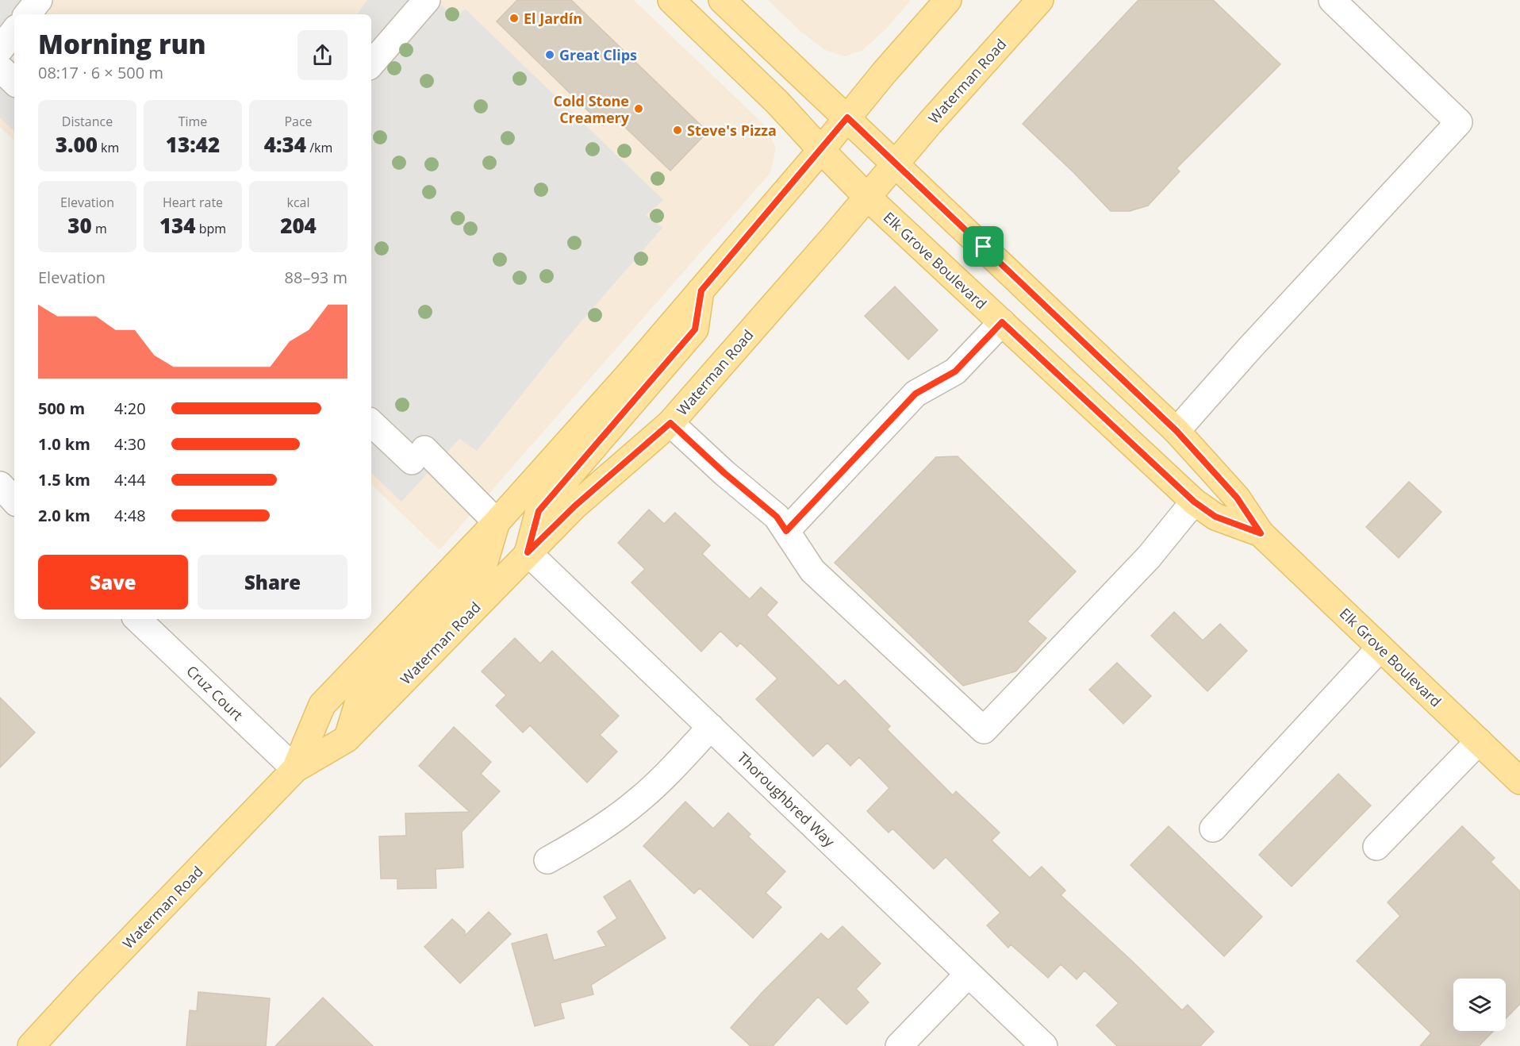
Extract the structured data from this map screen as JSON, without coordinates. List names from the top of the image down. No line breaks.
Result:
{"streets":{"main road":["Waterman Road","Elk Grove Boulevard"],"street":["Cruz Court","Thoroughbred Way"]},"crossings":[["Waterman Road","Elk Grove Boulevard"],["Waterman Road","Cruz Court"],["Waterman Road","Thoroughbred Way"]],"places":["El Jardín","Great Clips","Cold Stone Creamery","Steve's Pizza"],"page":{"heading":["Morning run","08:17 · 6 × 500 m"],"stats":[["Distance","3.00 km"],["Time","13:42"],["Pace","4:34 /km"],["Elevation","30 m"],["Heart rate","134 bpm"],["kcal","204"]],"chart":["Elevation","88–93 m"],"list":[{"name":"500 m","note":"4:20"},{"name":"1.0 km","note":"4:30"},{"name":"1.5 km","note":"4:44"},{"name":"2.0 km","note":"4:48"}],"buttons":["Save","Share"]}}
